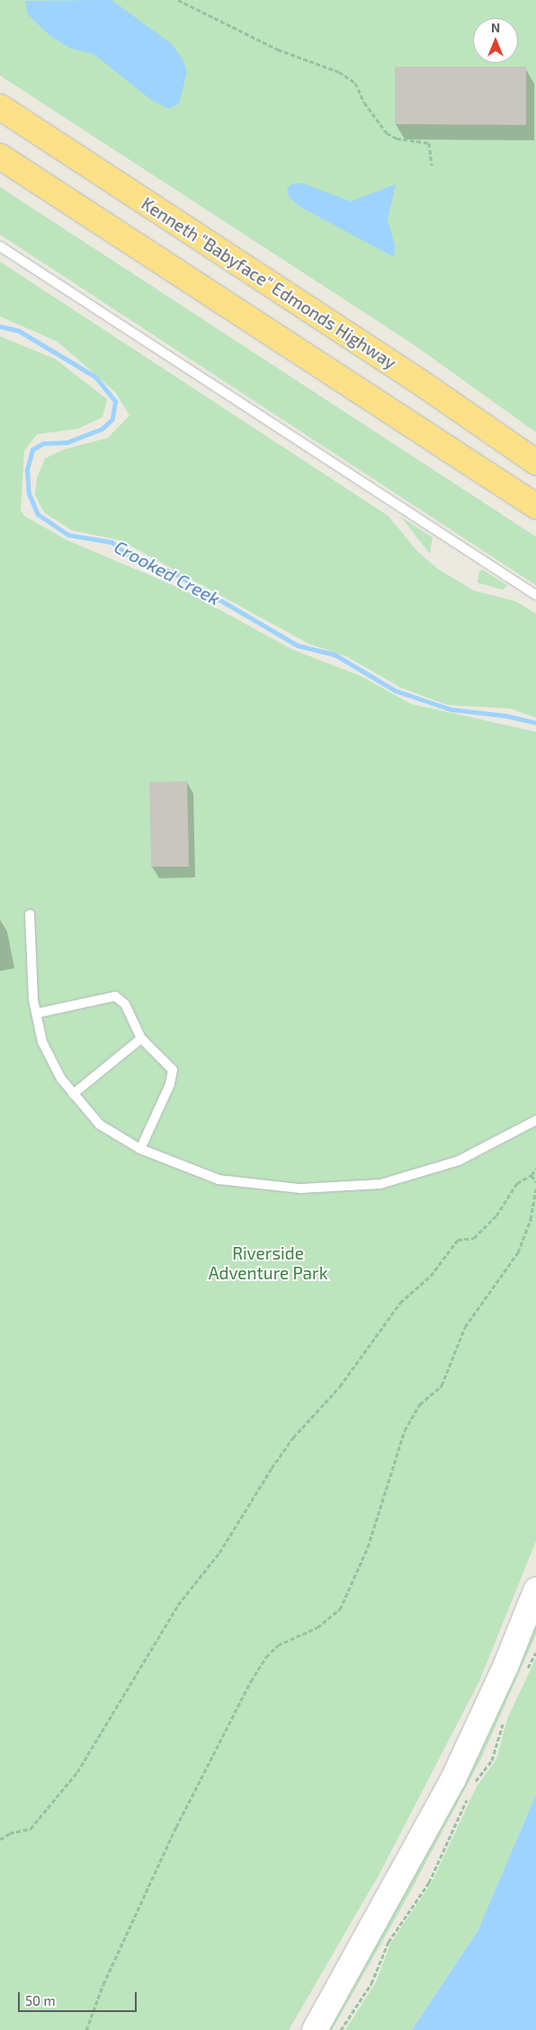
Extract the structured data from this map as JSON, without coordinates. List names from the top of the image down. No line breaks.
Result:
{"streets":{"highway":["Kenneth \"Babyface\" Edmonds Highway"]},"water":["Crooked Creek"],"parks":["Riverside Adventure Park"],"scale_bar":"50 m","north":"top"}
